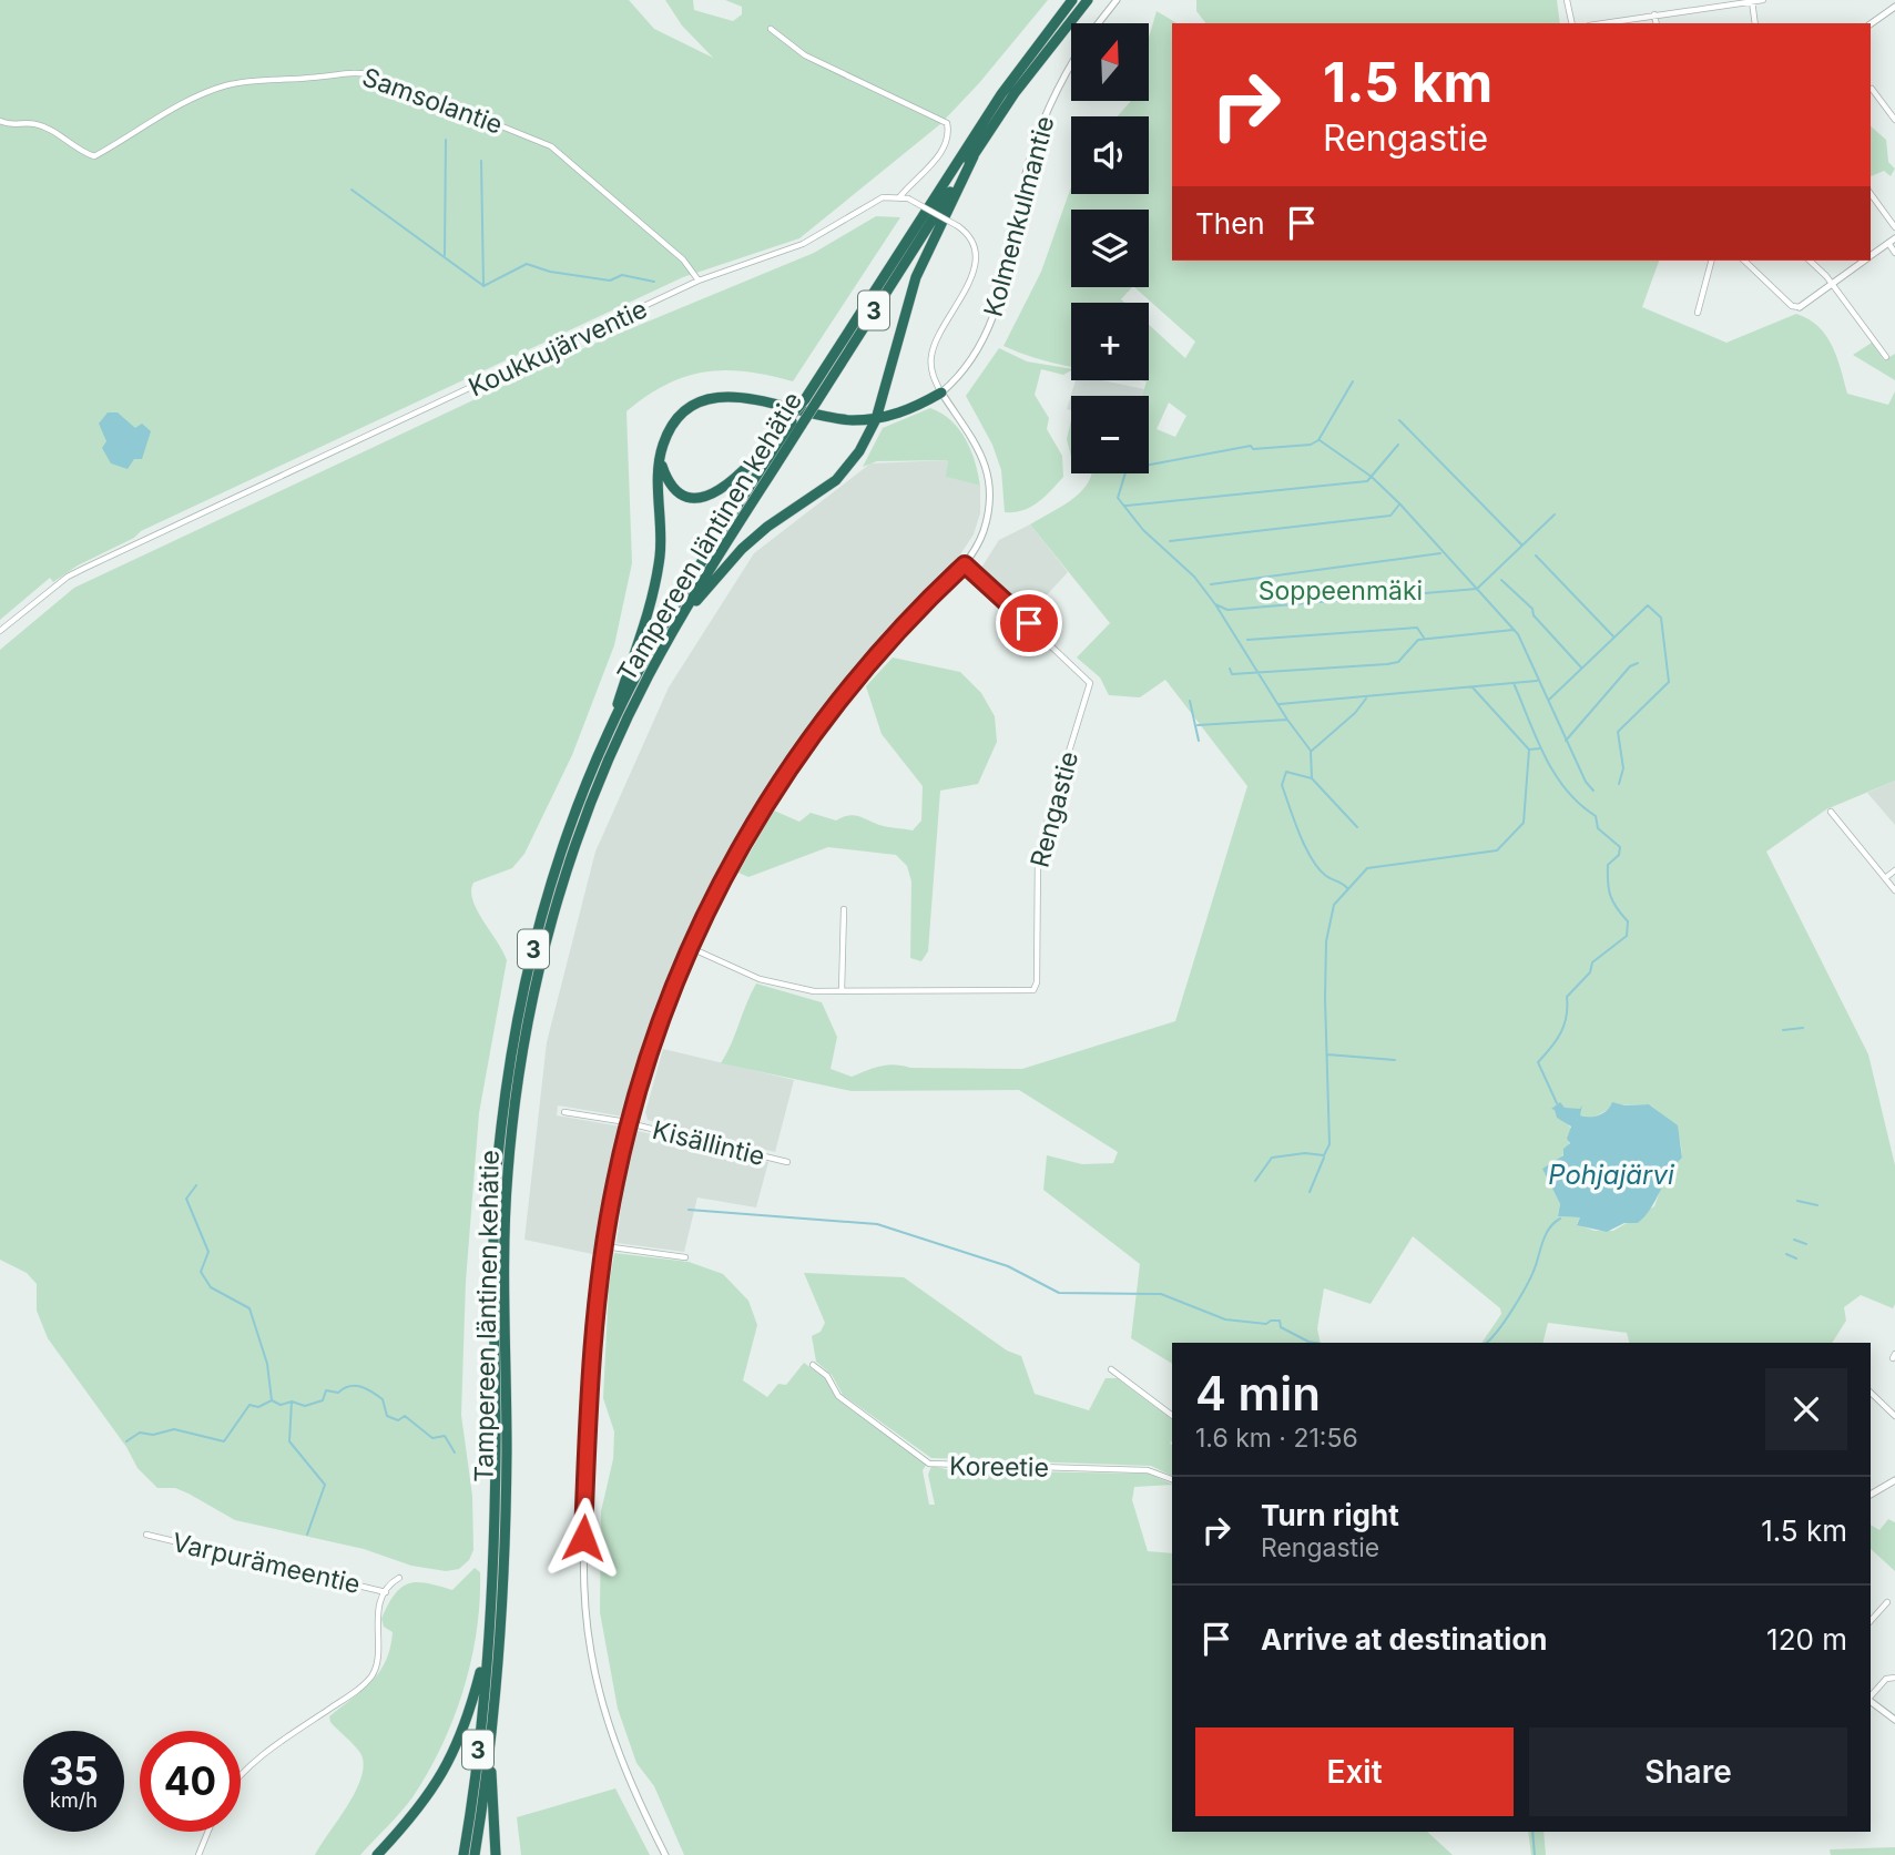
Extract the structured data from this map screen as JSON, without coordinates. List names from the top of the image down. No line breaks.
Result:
{"streets":{"highway":["3","Tampereen läntinen kehätie"],"street":["Samsolantie","Kolmenkulmantie","Koukkujärventie","Rengastie","Kisällintie","Koreetie","Varpurämeentie"]},"crossings":[["Samsolantie","Koukkujärventie"]],"water":["Pohjajärvi"],"parks":["Soppeenmäki"],"north":"top","page":{"map_buttons":["+","−"],"turn":["1.5 km","Rengastie"],"then":"Then","heading":["4 min","1.6 km · 21:56"],"list":[{"name":"Turn right","note":"Rengastie","value":"1.5 km"},{"name":"Arrive at destination","value":"120 m"}],"buttons":["Exit","Share"],"speed":"35 km/h","limit":"40"}}
